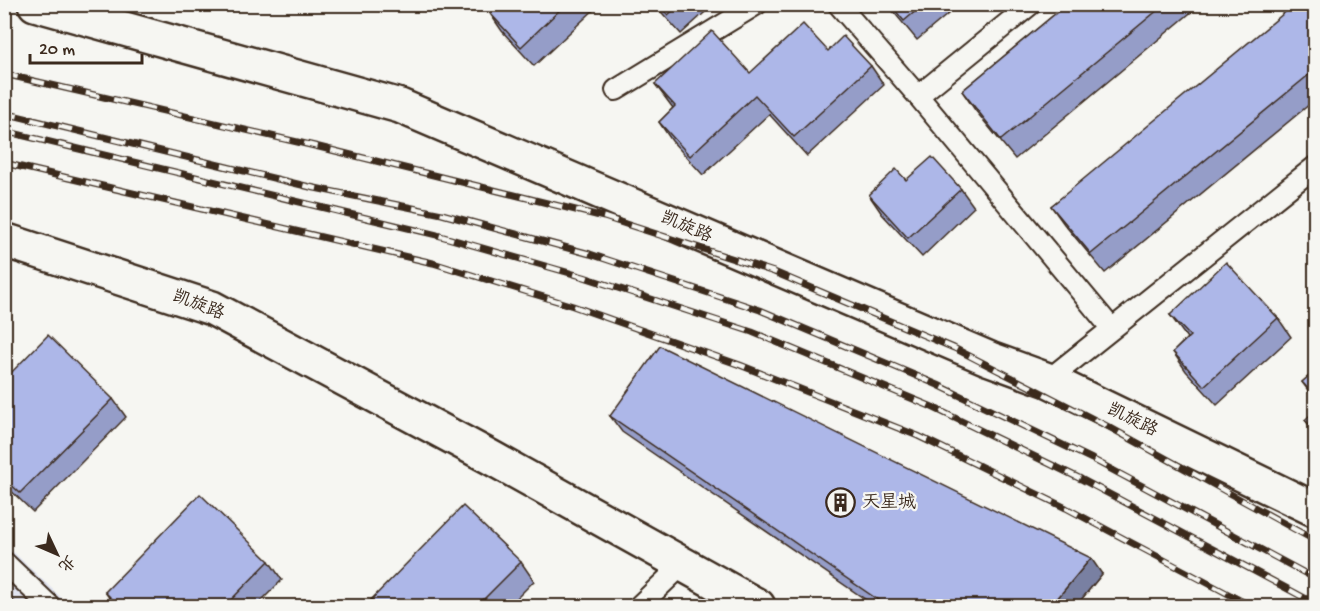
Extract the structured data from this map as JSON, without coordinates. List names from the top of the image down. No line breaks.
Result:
{"streets":{"street":["凯旋路"]},"places":{"building":["天星城"]},"scale_bar":"20 m","north":"bottom right"}
